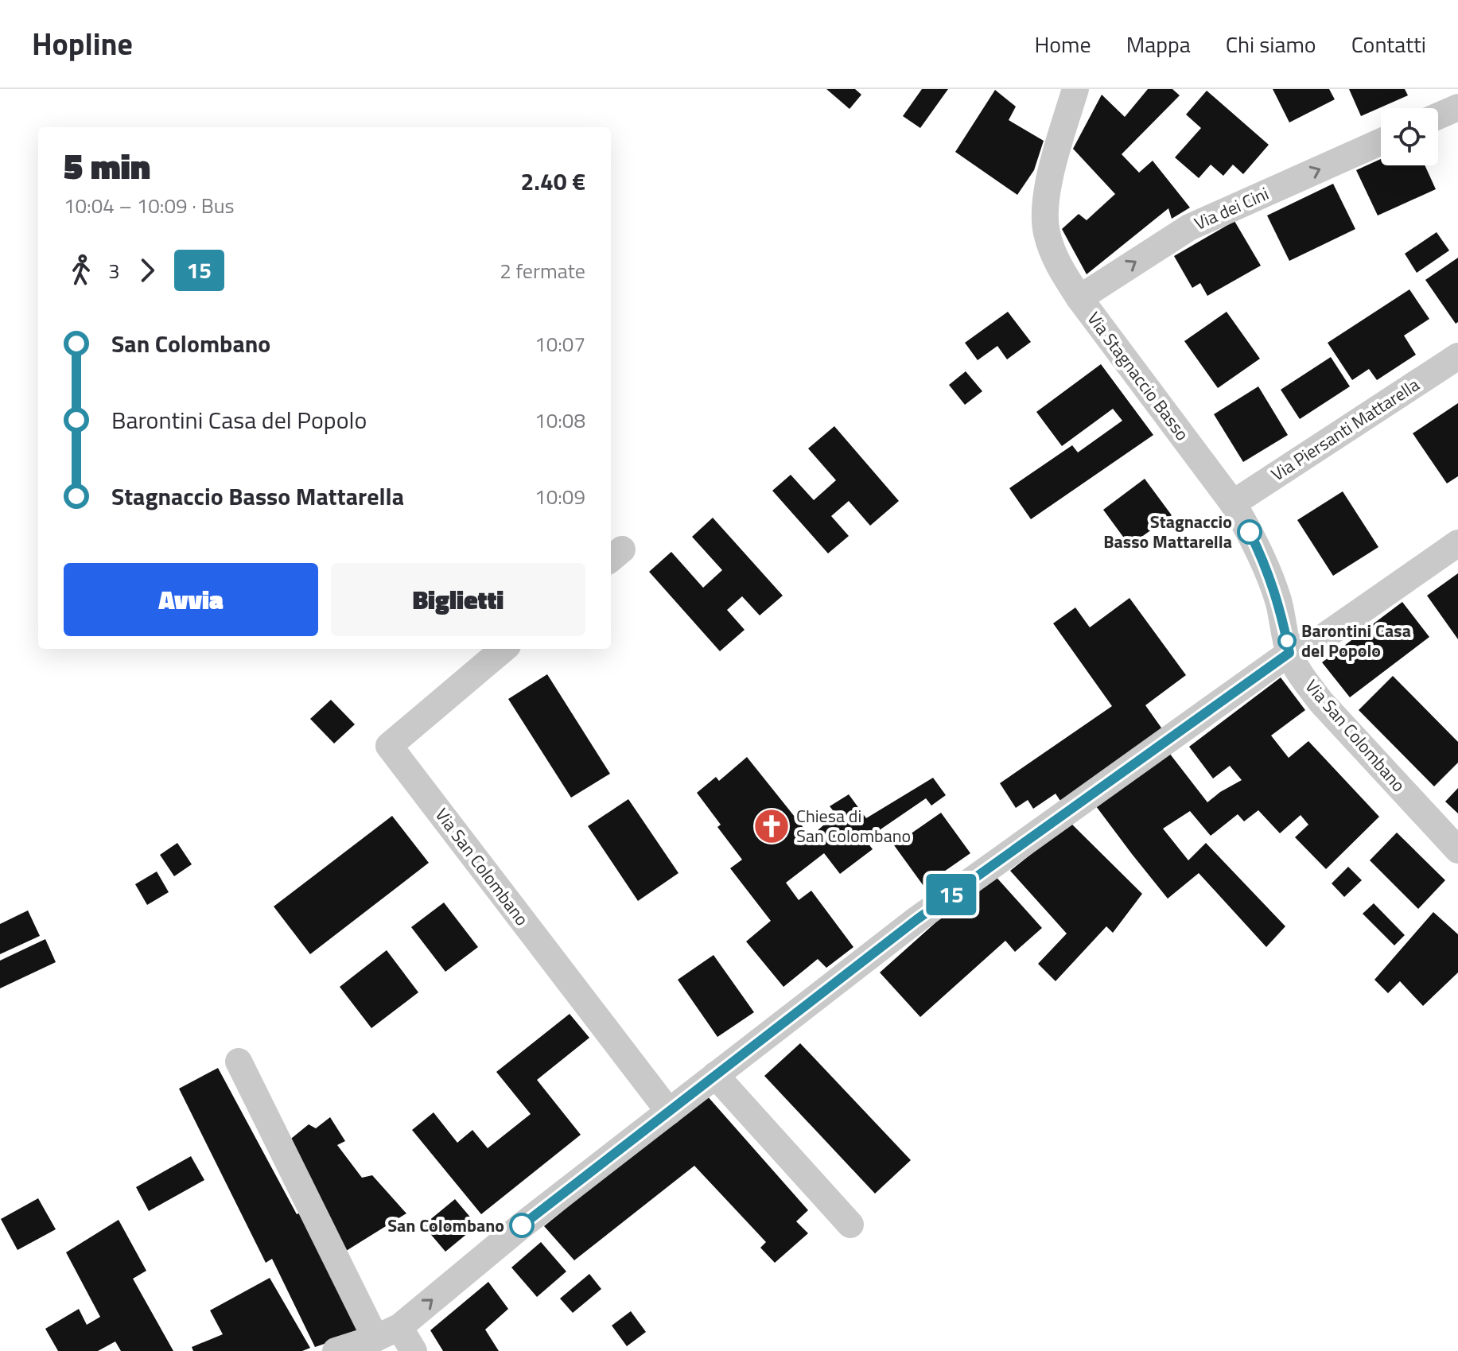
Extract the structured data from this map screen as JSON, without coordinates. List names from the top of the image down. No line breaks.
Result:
{"streets":{"street":["Via dei Cini","Via Stagnaccio Basso","Via Piersanti Mattarella","Via San Colombano"]},"crossings":[["Via dei Cini","Via Stagnaccio Basso"],["Via Stagnaccio Basso","Via Piersanti Mattarella"],["Via Stagnaccio Basso","Via San Colombano"]],"one_way":["Via dei Cini"],"places":{"other":["Stagnaccio Basso Mattarella","Barontini Casa del Popolo","San Colombano"],"church":["Chiesa di San Colombano"]},"lines":["bus line 15"],"page":{"header":"Hopline","nav":["Home","Mappa","Chi siamo","Contatti"],"on_map":"15","heading":["5 min","10:04 – 10:09 · Bus","2.40 €"],"legs":["3","15","2 fermate"],"list":[{"name":"San Colombano","value":"10:07"},{"name":"Barontini Casa del Popolo","value":"10:08"},{"name":"Stagnaccio Basso Mattarella","value":"10:09"}],"buttons":["Avvia","Biglietti"]}}
